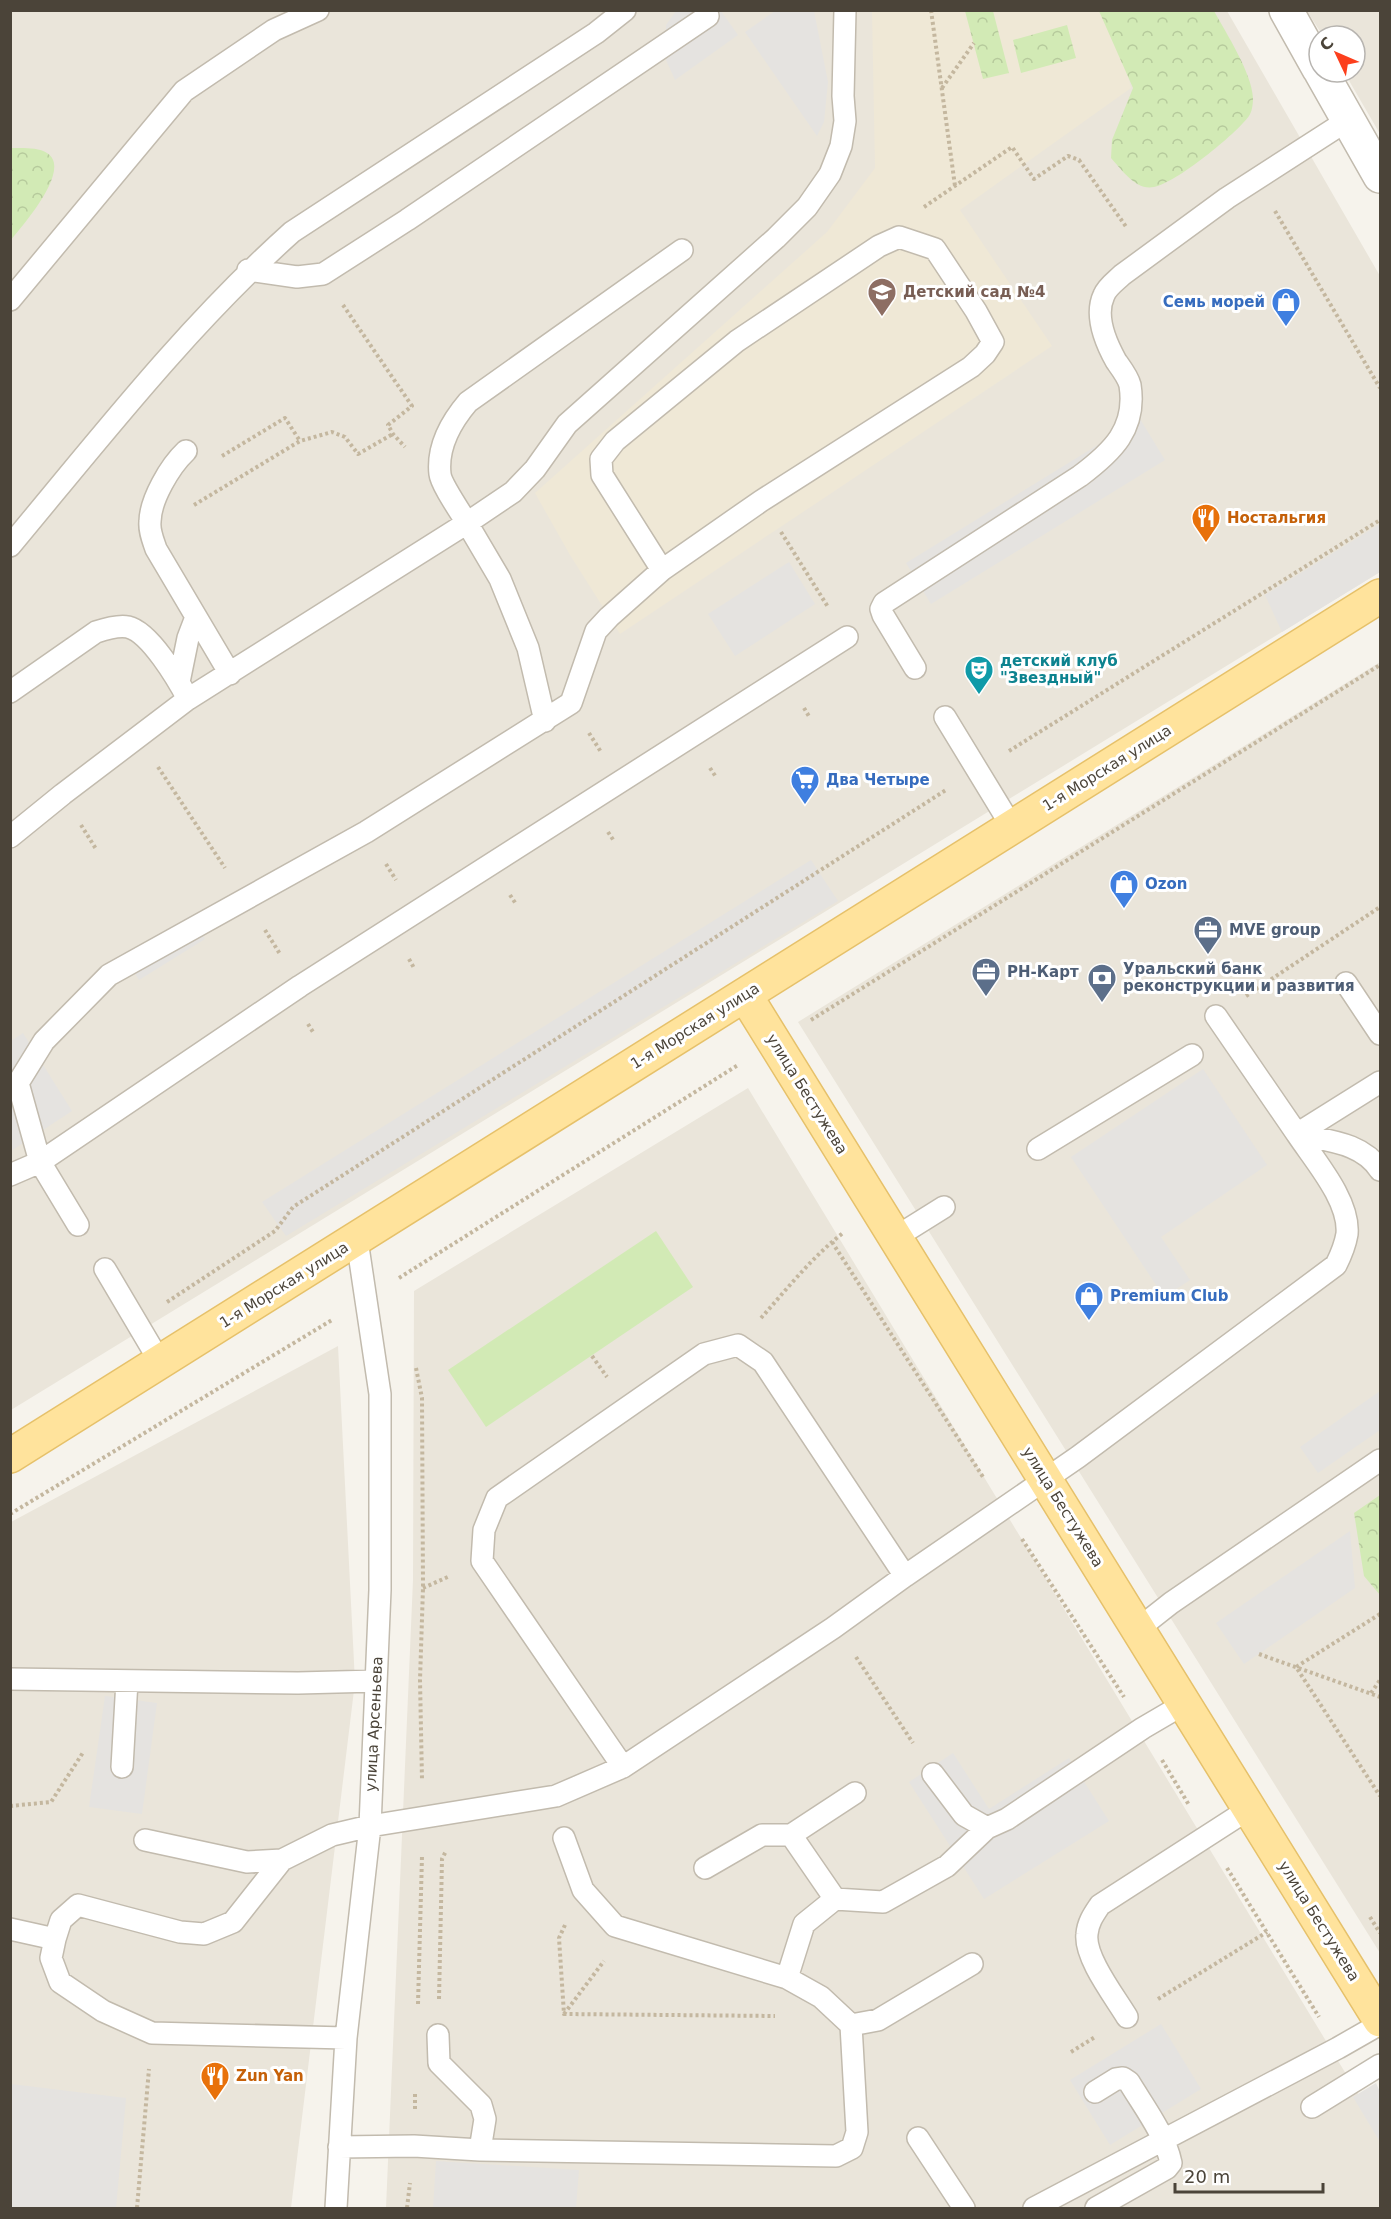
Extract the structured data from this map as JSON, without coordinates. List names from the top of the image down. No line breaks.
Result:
{"streets":{"main road":["1-я Морская улица","улица Бестужева"],"lane":["улица Арсеньева"]},"crossings":[["1-я Морская улица","улица Бестужева"],["1-я Морская улица","улица Арсеньева"]],"places":{"school or university":["Детский сад №4"],"shop":["Семь морей","Ozon","Premium Club"],"restaurant":["Ностальгия","Zun Yan"],"theatre":["детский клуб \"Звездный\""],"supermarket":["Два Четыре"],"office":["MVE group","РН-Карт"],"bank":["Уральский банк реконструкции и развития"]},"scale_bar":"20 m","north":"top left"}
